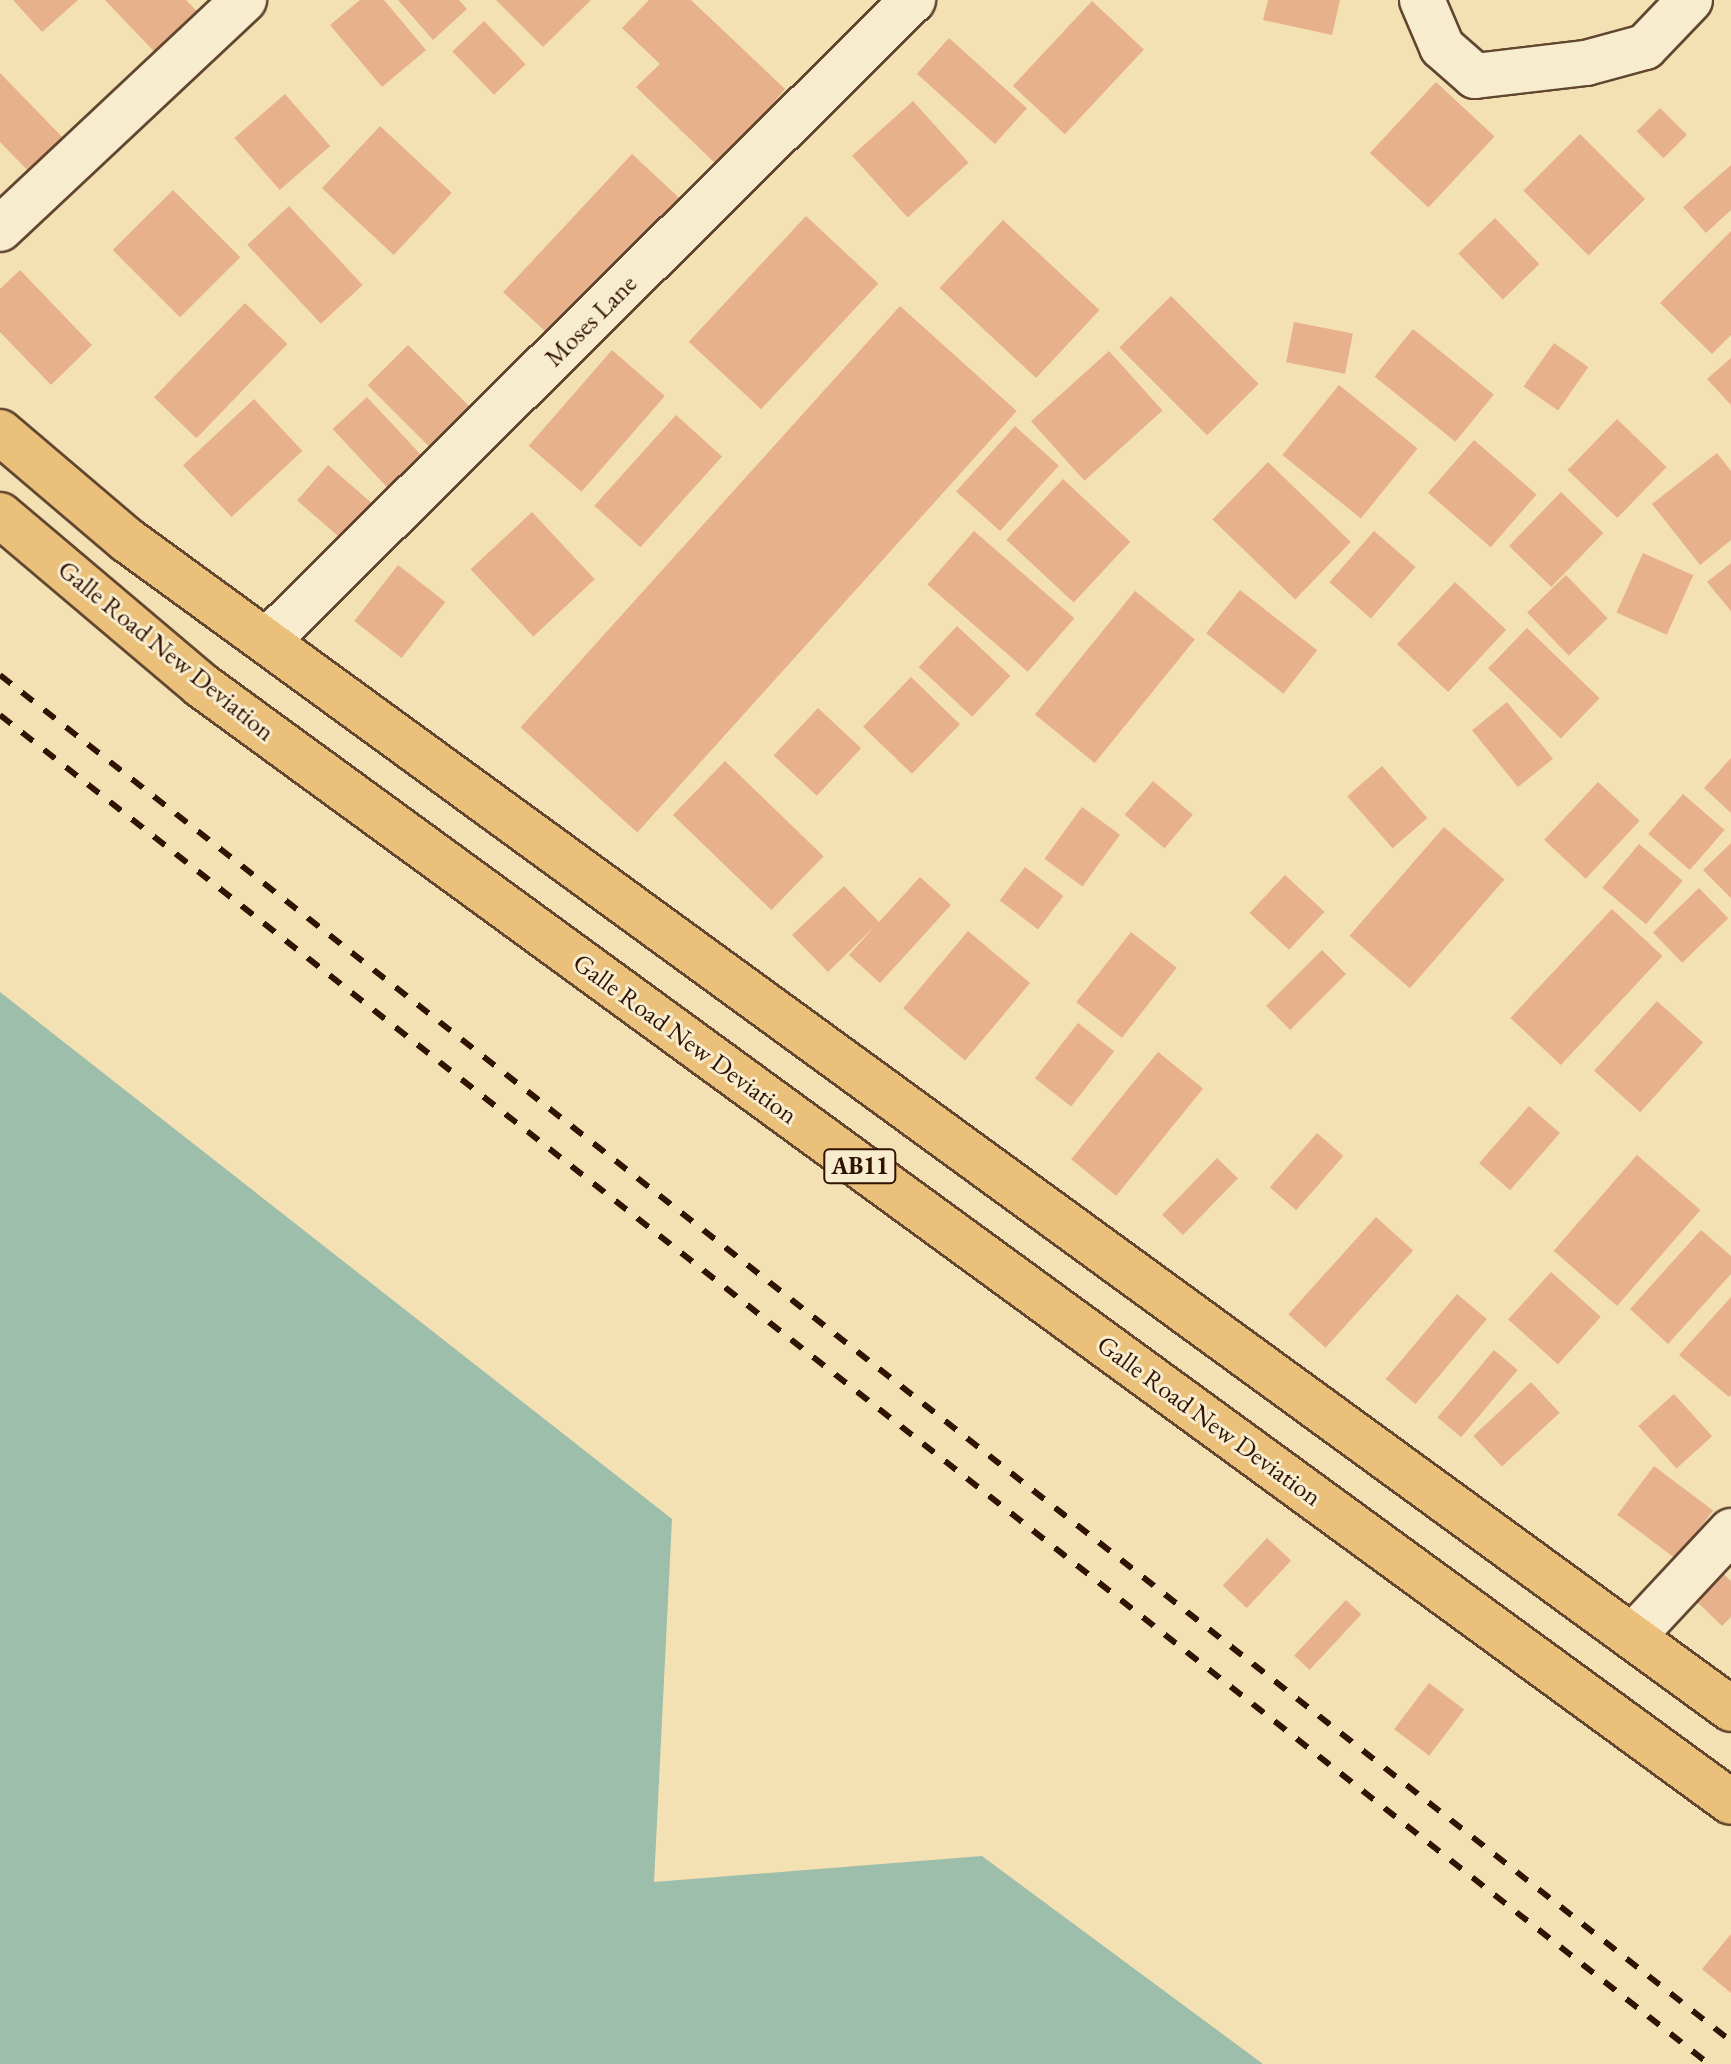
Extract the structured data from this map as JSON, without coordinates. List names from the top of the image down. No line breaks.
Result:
{"streets":{"main road":["Galle Road New Deviation","AB11"],"street":["Moses Lane"]},"crossings":[["Moses Lane","AB11"]]}
